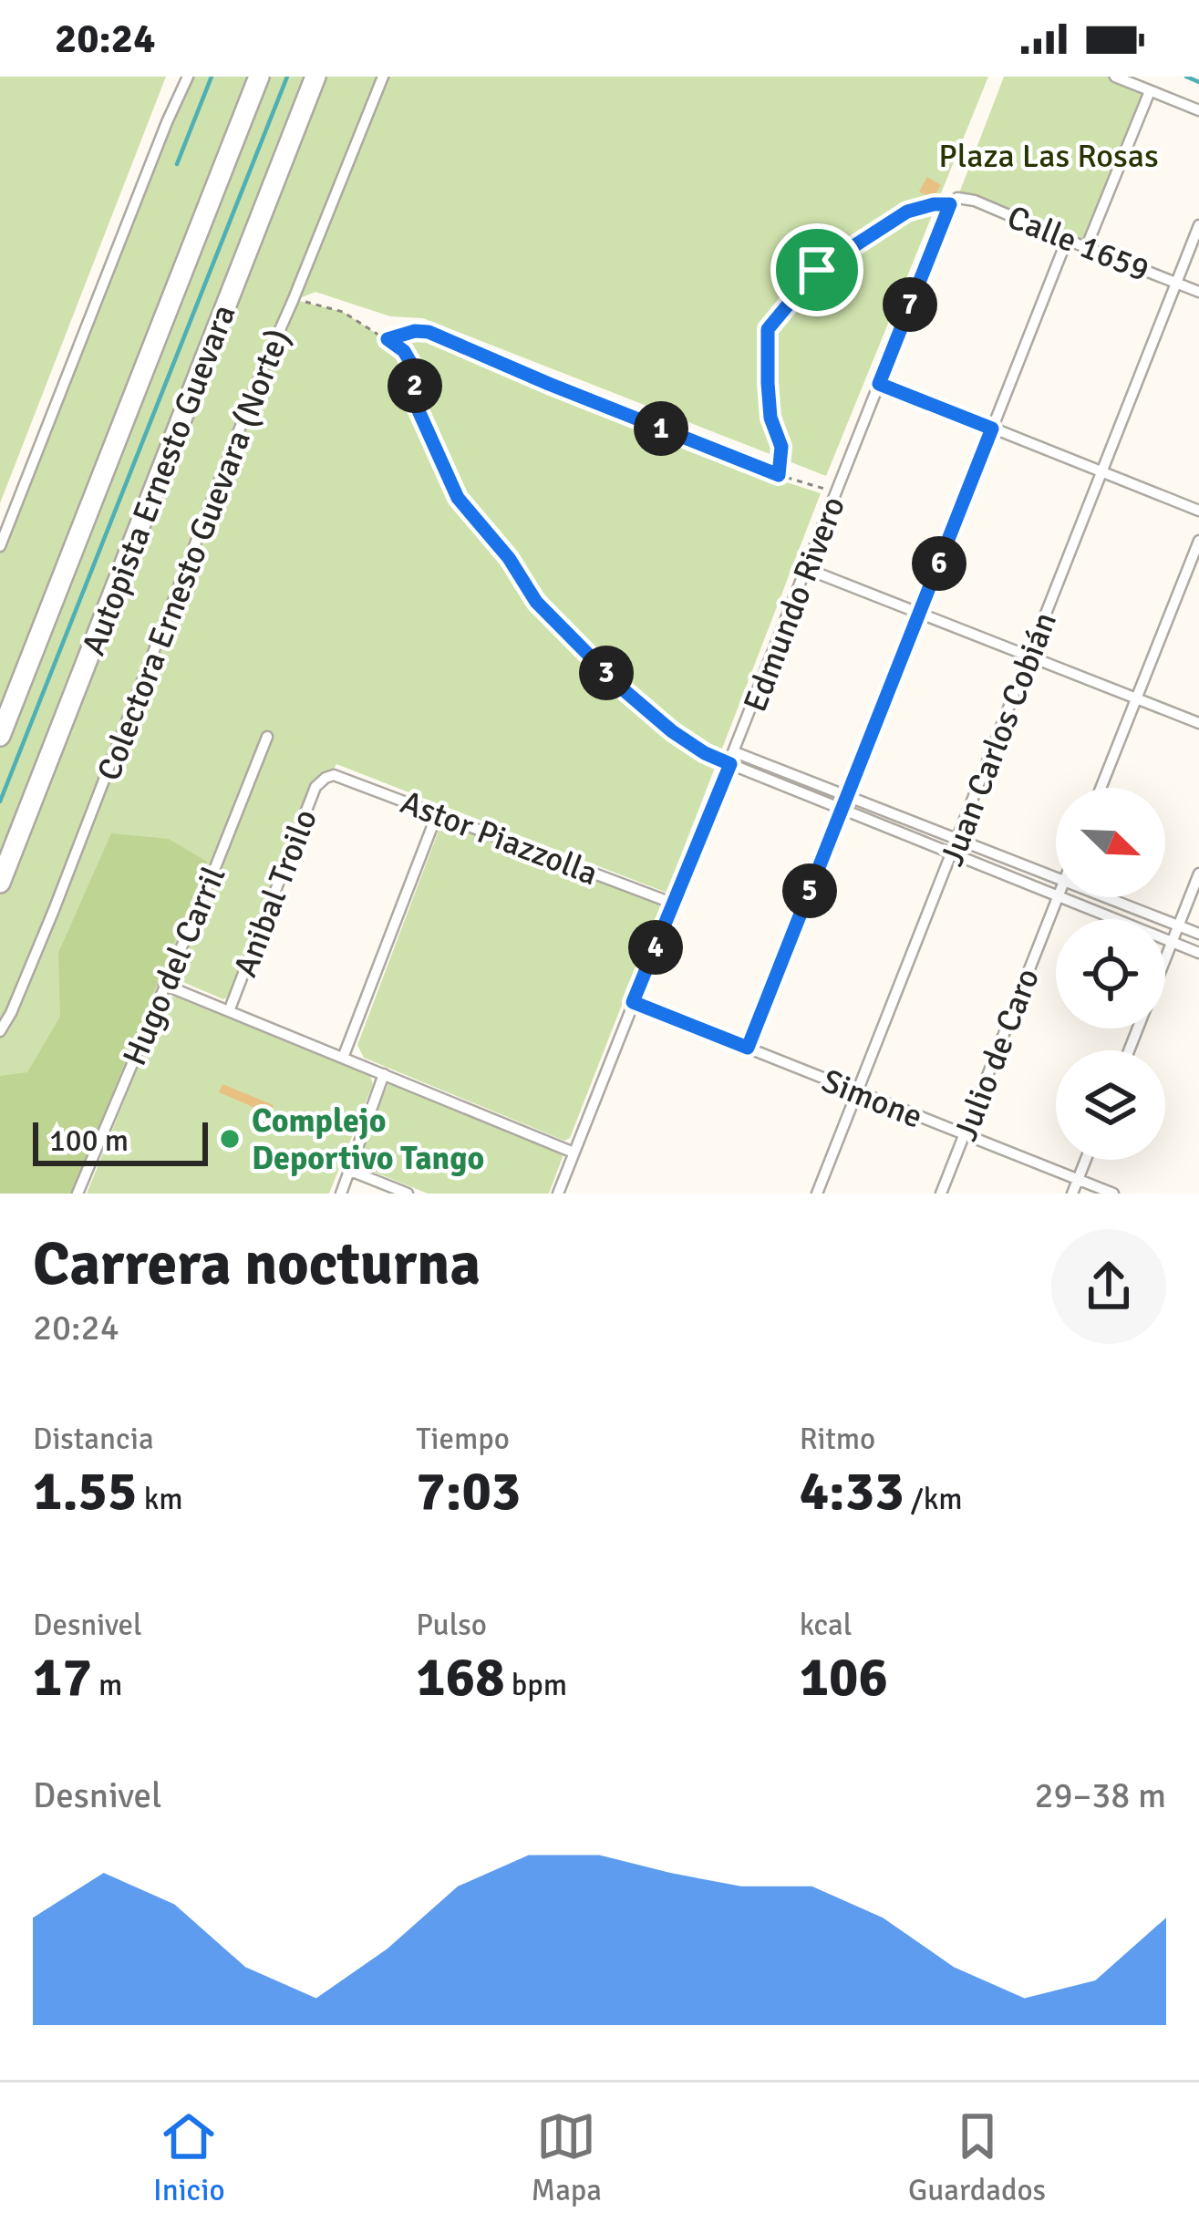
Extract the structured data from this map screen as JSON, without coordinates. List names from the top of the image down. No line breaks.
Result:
{"streets":{"highway":["Autopista Ernesto Guevara"],"street":["Calle 1659","Colectora Ernesto Guevara (Norte)","Edmundo Rivero","Juan Carlos Cobián","Astor Piazzolla","Anibal Troilo","Hugo del Carril","Julio de Caro","Simone"]},"crossings":[["Calle 1659","Edmundo Rivero"],["Calle 1659","Juan Carlos Cobián"],["Edmundo Rivero","Astor Piazzolla"],["Edmundo Rivero","Simone"],["Juan Carlos Cobián","Simone"],["Astor Piazzolla","Anibal Troilo"],["Julio de Caro","Simone"]],"parks":["Plaza Las Rosas"],"places":["Complejo Deportivo Tango"],"scale_bar":"100 m","north":"bottom right","page":{"status":"20:24","pins":["7","2","1","6","3","5","4"],"scale":"100 m","heading":["Carrera nocturna","20:24"],"stats":[["Distancia","1.55 km"],["Tiempo","7:03"],["Ritmo","4:33 /km"],["Desnivel","17 m"],["Pulso","168 bpm"],["kcal","106"]],"chart":["Desnivel","29–38 m"],"tabs":["Inicio","Mapa","Guardados"]}}
